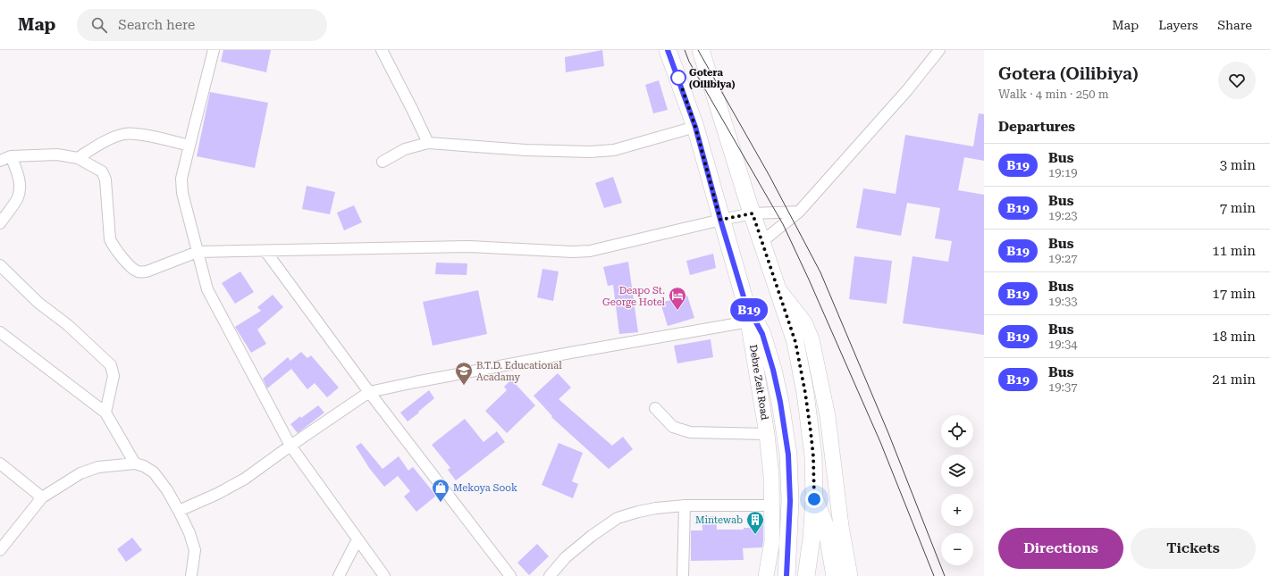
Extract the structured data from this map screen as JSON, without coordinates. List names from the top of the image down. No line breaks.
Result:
{"streets":{"main road":["Debre Zeit Road"]},"places":{"other":["Gotera (Oilibiya)"],"hotel":["Deapo St. George Hotel"],"school or university":["B.T.D. Educational Acadamy"],"shop":["Mekoya Sook"],"building":["Mintewab"]},"lines":["bus line B19"],"page":{"header":"Map","search":"Search here","nav":["Map","Layers","Share"],"on_map":"B19","heading":[["Gotera (Oilibiya)","Walk · 4 min · 250 m"],"Departures"],"list":[{"mark":"B19","name":"Bus","note":"19:19","value":"3 min"},{"mark":"B19","name":"Bus","note":"19:23","value":"7 min"},{"mark":"B19","name":"Bus","note":"19:27","value":"11 min"},{"mark":"B19","name":"Bus","note":"19:33","value":"17 min"},{"mark":"B19","name":"Bus","note":"19:34","value":"18 min"},{"mark":"B19","name":"Bus","note":"19:37","value":"21 min"}],"map_buttons":["+","−"],"buttons":["Directions","Tickets"]}}
